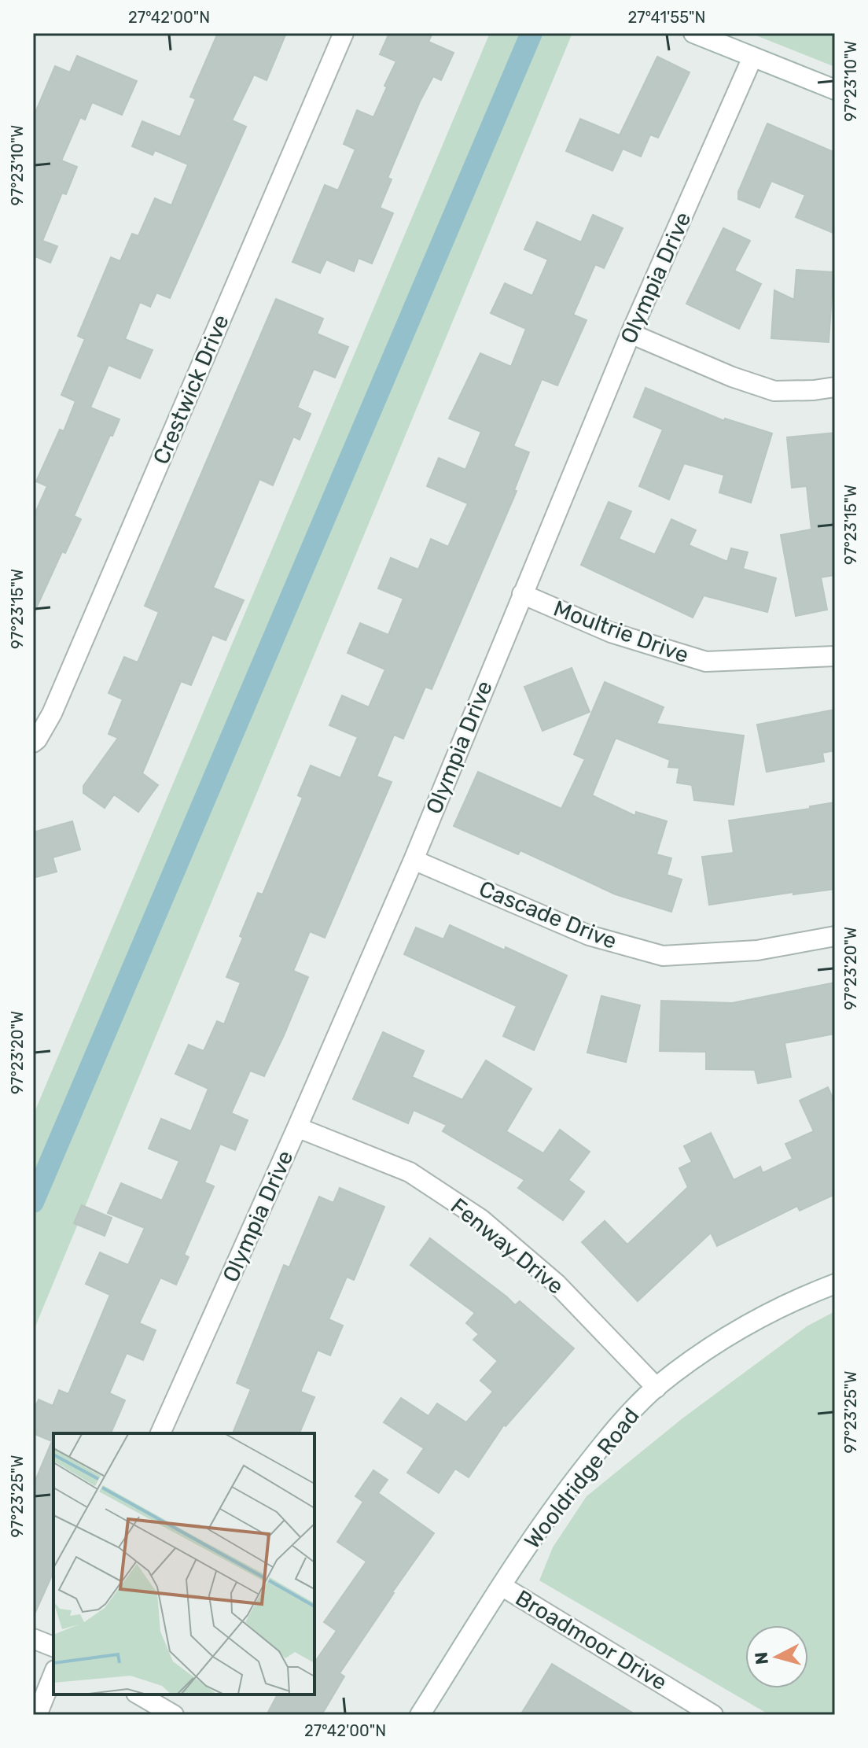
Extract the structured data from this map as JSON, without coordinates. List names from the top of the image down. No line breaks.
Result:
{"streets":{"street":["Olympia Drive","Crestwick Drive","Moultrie Drive","Cascade Drive","Fenway Drive","Wooldridge Road","Broadmoor Drive"]},"crossings":[["Olympia Drive","Moultrie Drive"],["Olympia Drive","Cascade Drive"],["Olympia Drive","Fenway Drive"],["Fenway Drive","Wooldridge Road"],["Wooldridge Road","Broadmoor Drive"]],"north":"left","coordinates":["27°42'00\"N","27°41'55\"N","97°23'10\"W","97°23'15\"W","97°23'20\"W","97°23'25\"W"]}
